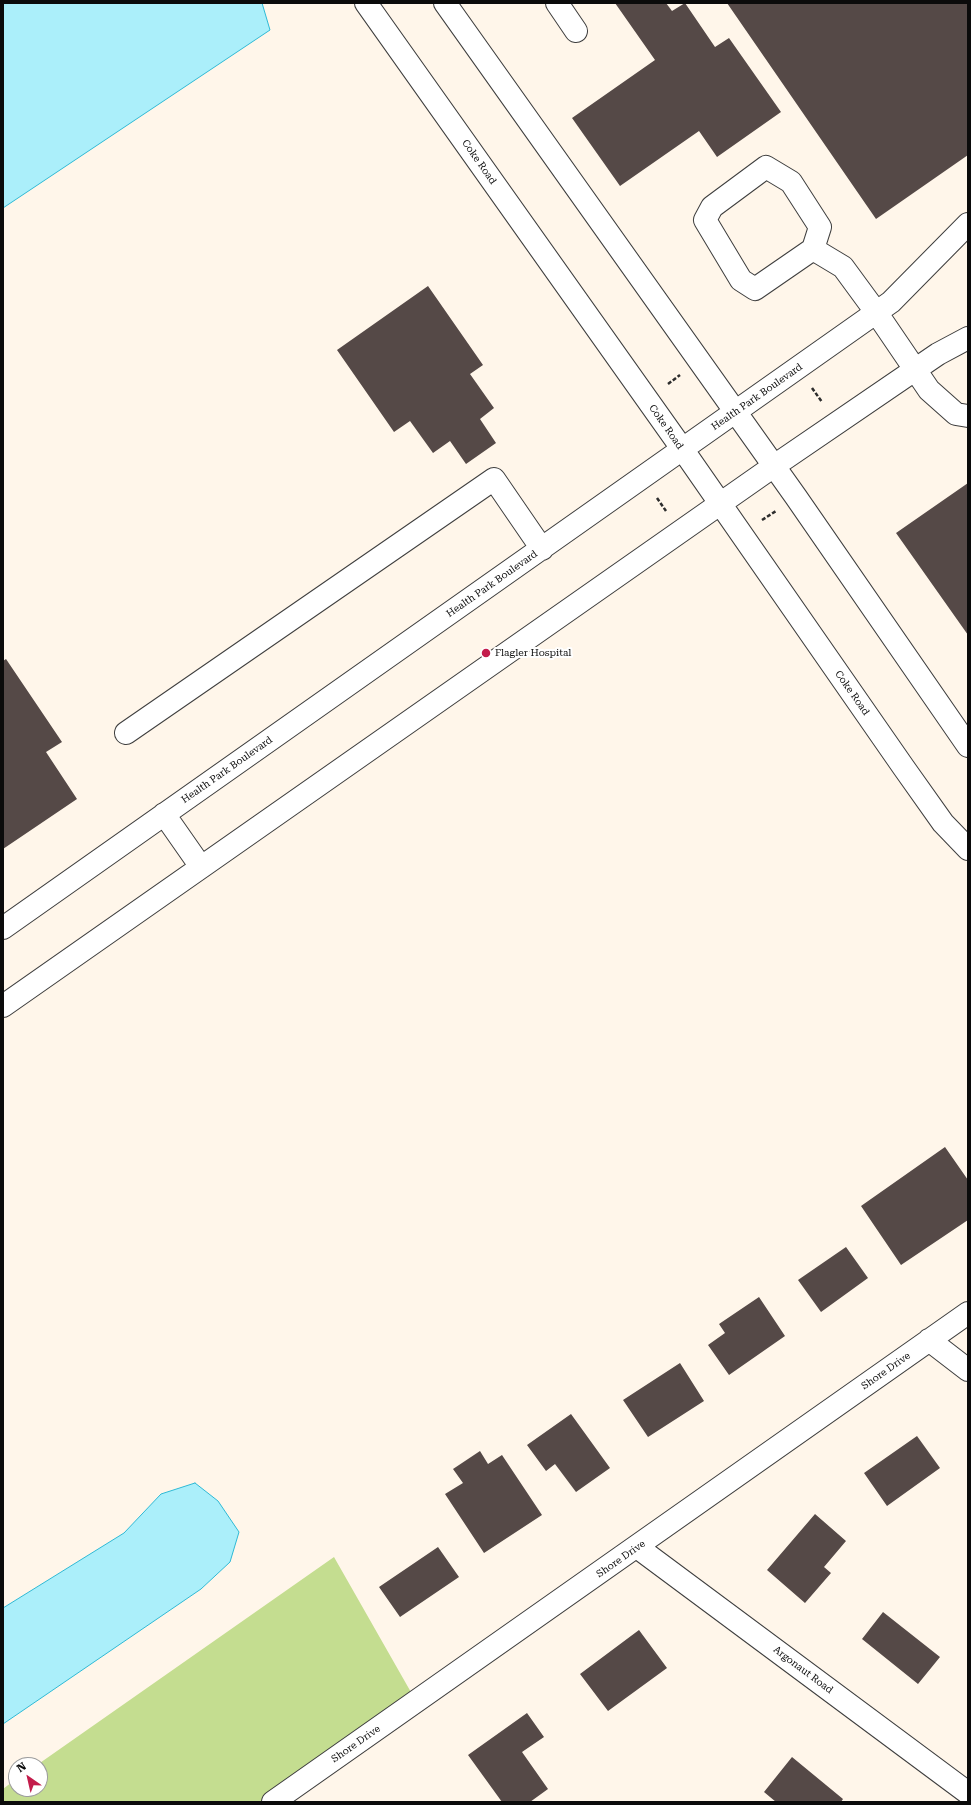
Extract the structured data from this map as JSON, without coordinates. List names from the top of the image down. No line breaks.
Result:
{"streets":{"street":["Coke Road","Health Park Boulevard","Shore Drive","Argonaut Road"]},"crossings":[["Coke Road","Health Park Boulevard"],["Shore Drive","Argonaut Road"]],"places":["Flagler Hospital"],"north":"top left"}
